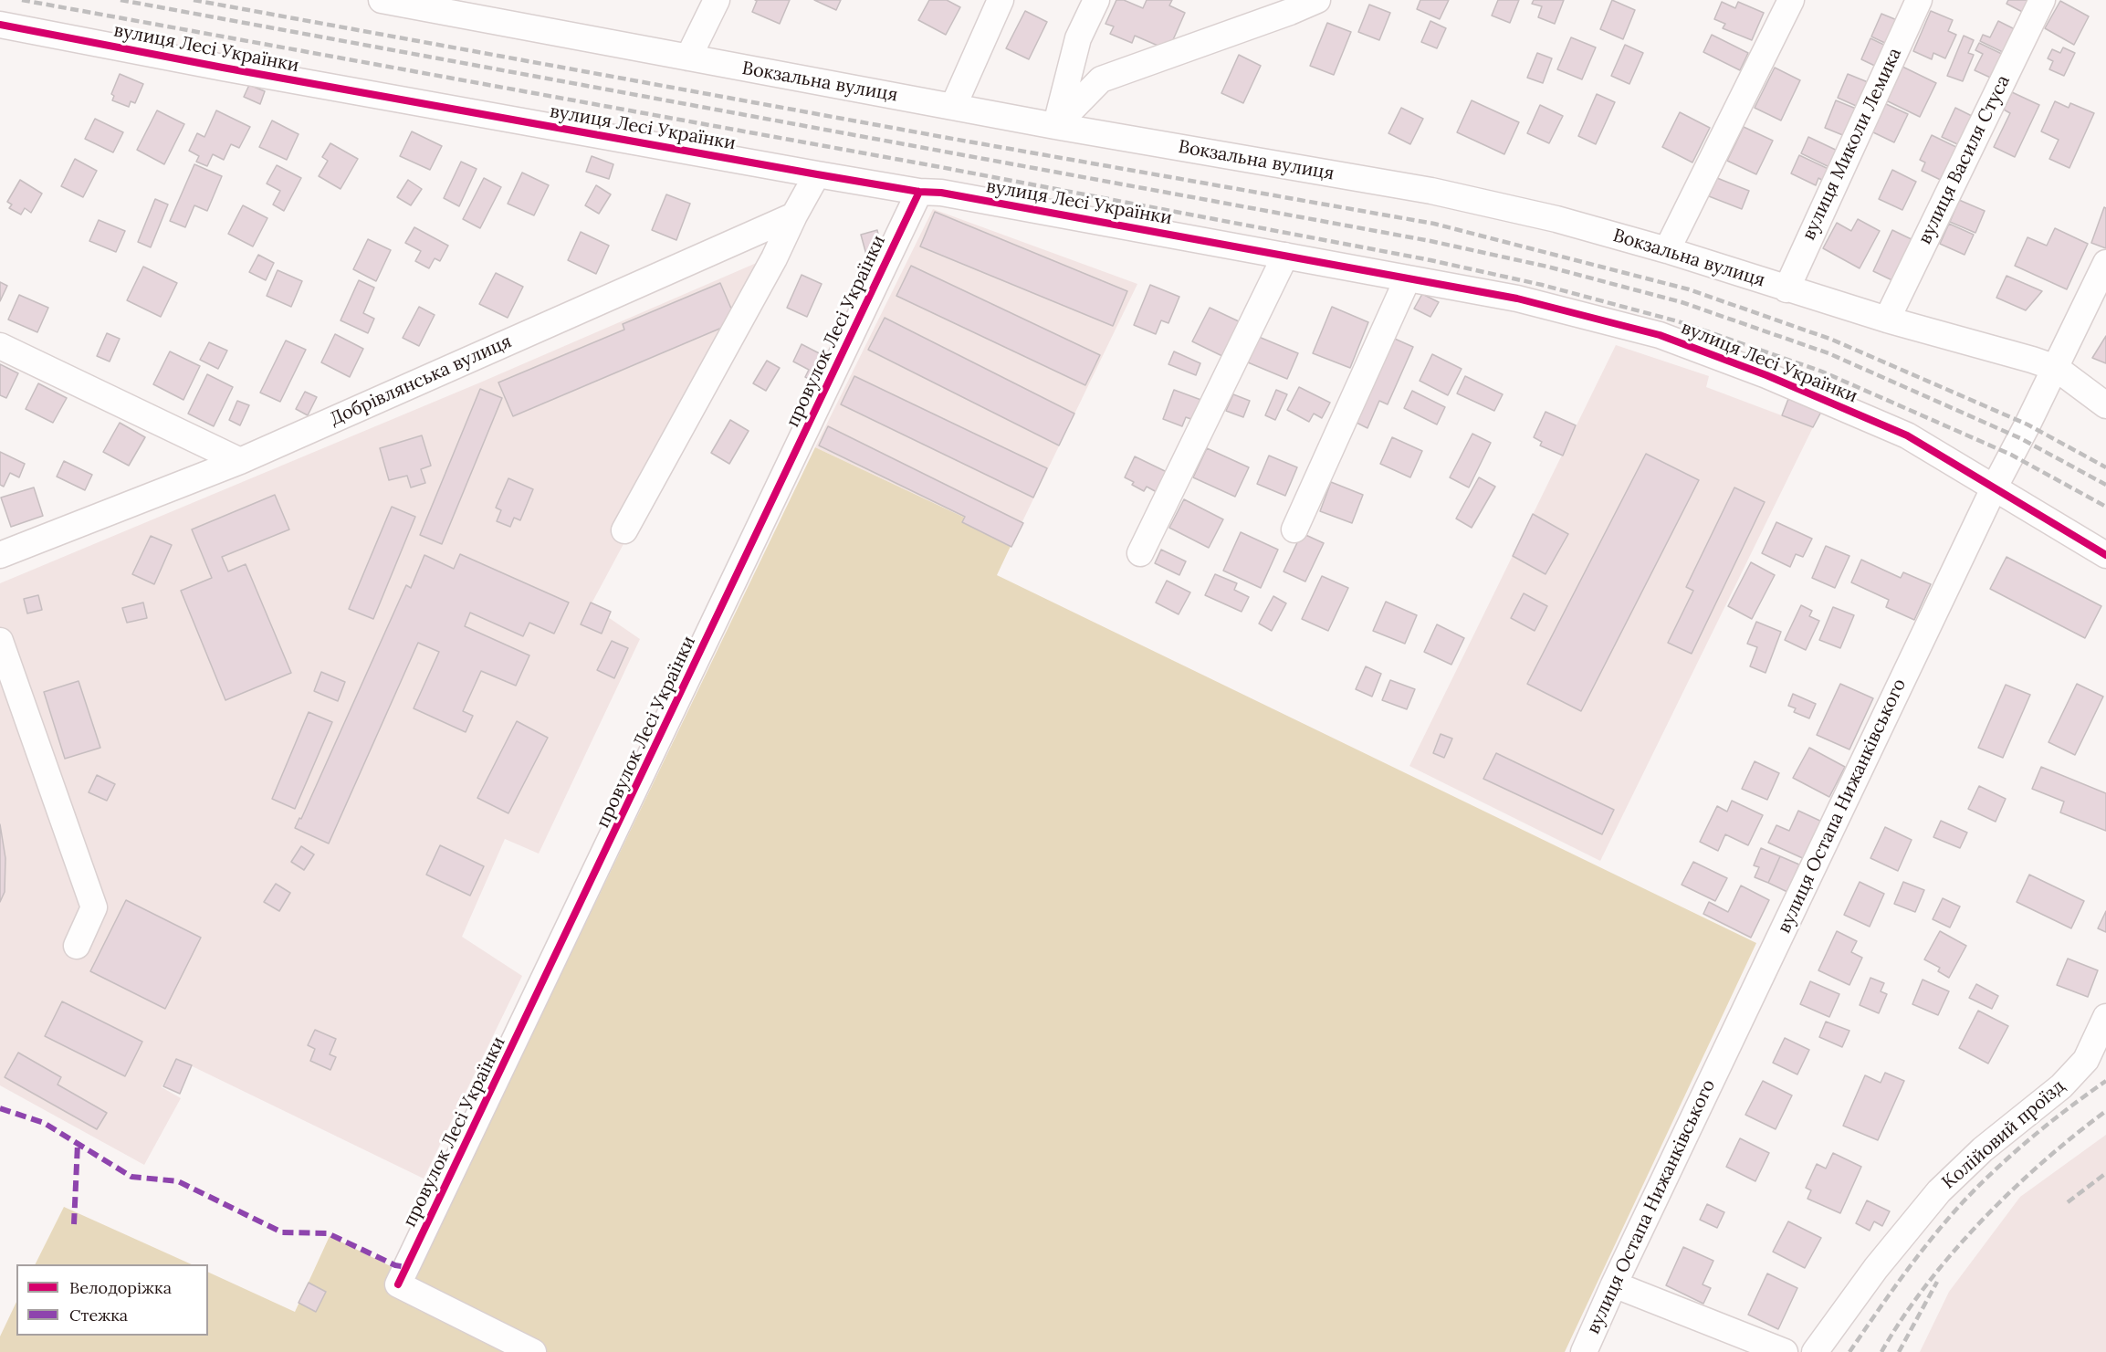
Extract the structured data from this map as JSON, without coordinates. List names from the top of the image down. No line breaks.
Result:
{"streets":{"street":["вулиця Лесі Українки","Вокзальна вулиця","вулиця Миколи Лемика","вулиця Василя Стуса","провулок Лесі Українки","Добрівлянська вулиця","вулиця Остапа Нижанківського","Колійовий проїзд"]},"crossings":[["вулиця Лесі Українки","провулок Лесі Українки"],["вулиця Лесі Українки","вулиця Остапа Нижанківського"],["Вокзальна вулиця","вулиця Миколи Лемика"],["Вокзальна вулиця","вулиця Василя Стуса"],["Вокзальна вулиця","вулиця Остапа Нижанківського"]],"legend":["Велодоріжка","Стежка"]}
